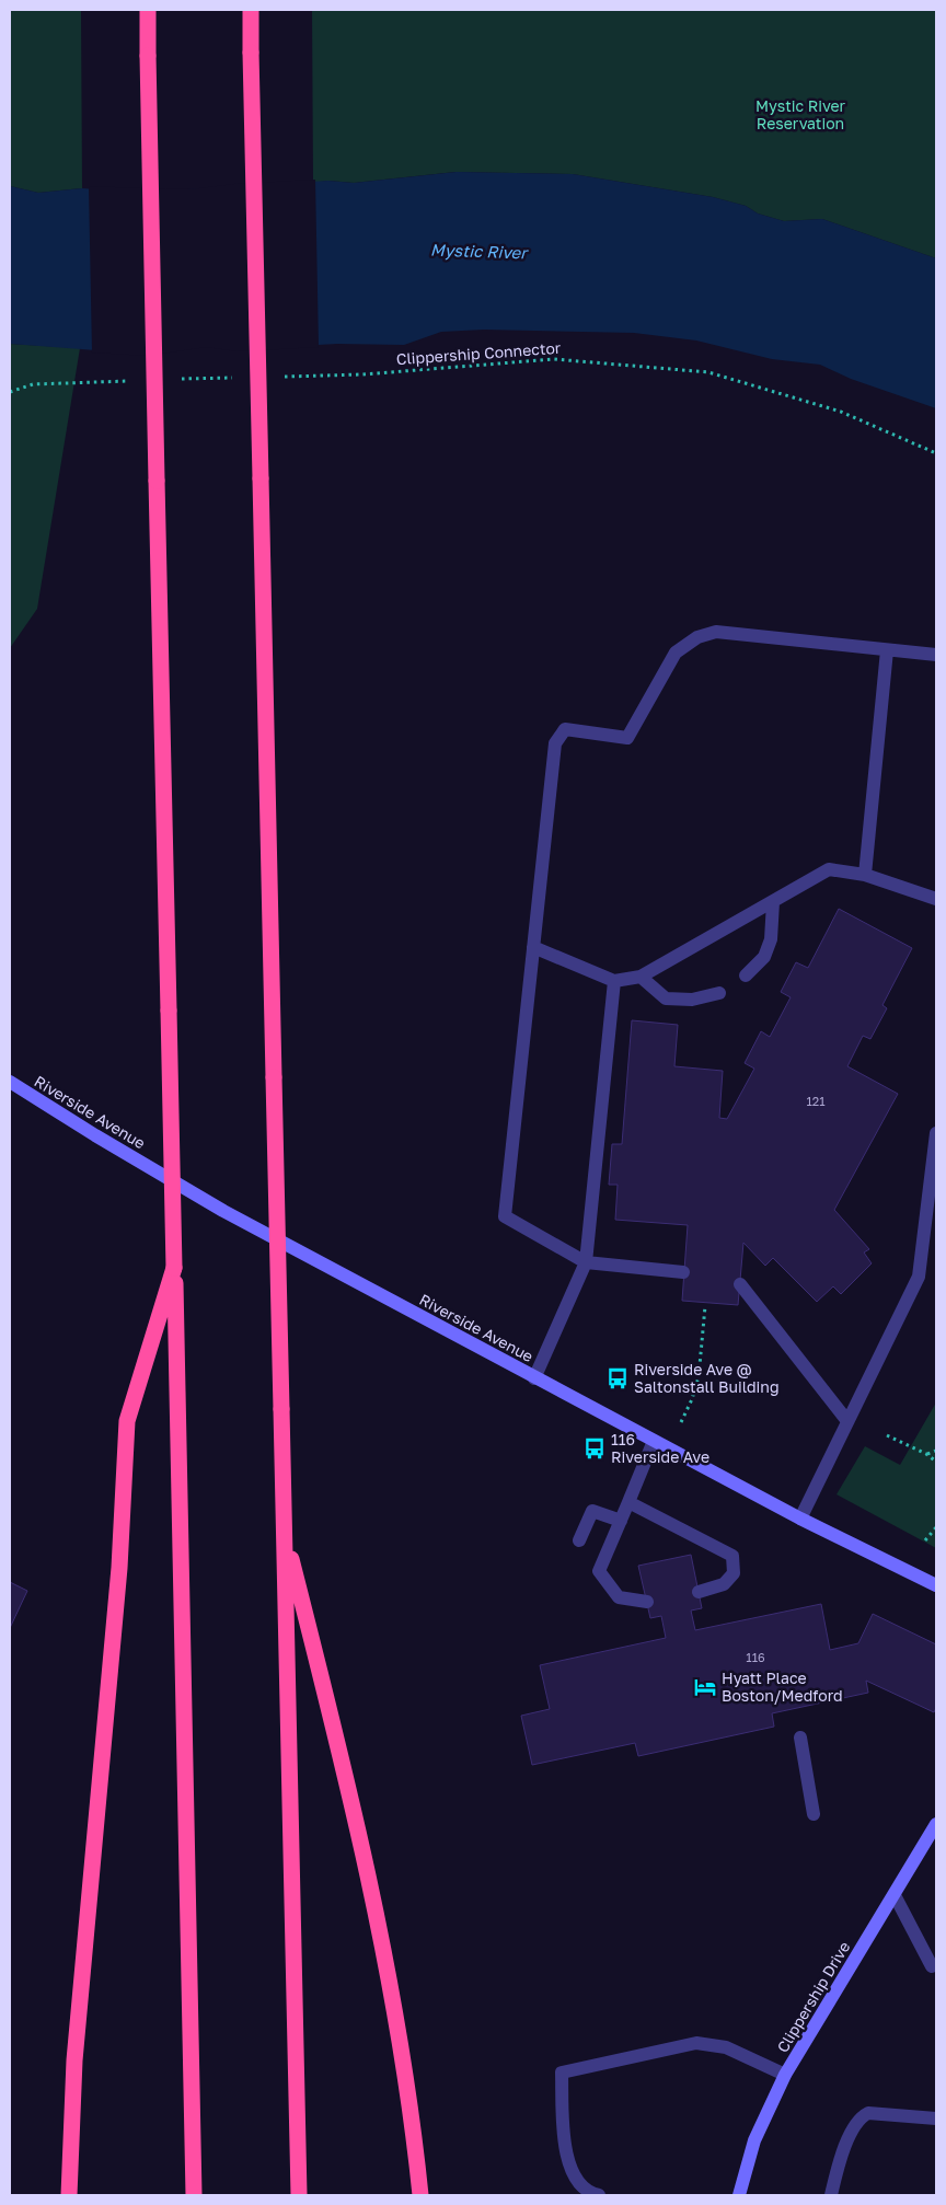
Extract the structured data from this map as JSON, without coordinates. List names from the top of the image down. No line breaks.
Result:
{"streets":{"main road":["Riverside Avenue","Clippership Drive"],"path":["Clippership Connector"]},"water":["Mystic River"],"parks":["Mystic River Reservation"],"places":{"bus stop":["Riverside Ave @ Saltonstall Building","116 Riverside Ave"],"hotel":["Hyatt Place Boston/Medford"]},"house_numbers":["121","116"]}
